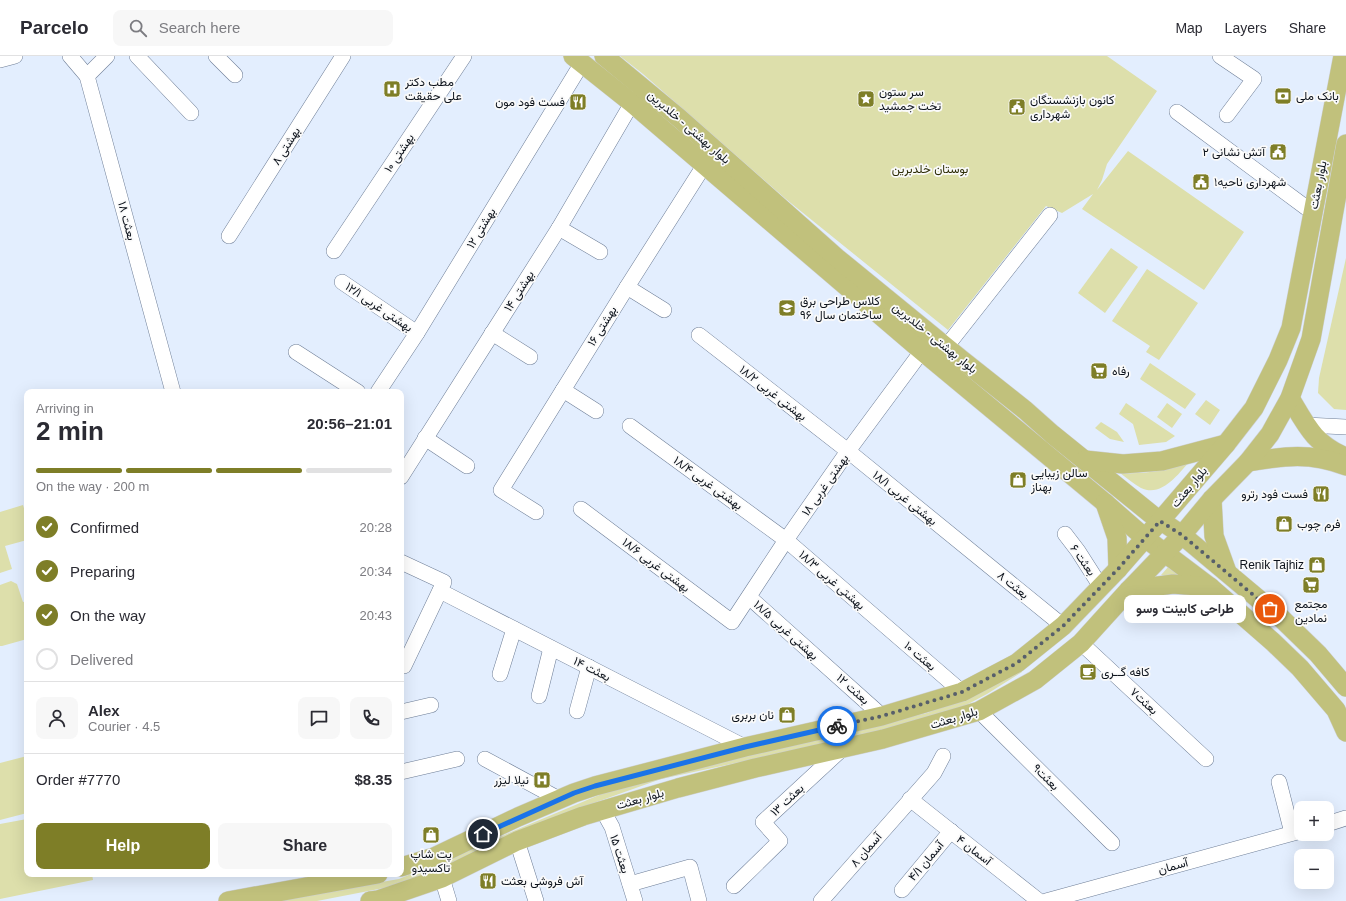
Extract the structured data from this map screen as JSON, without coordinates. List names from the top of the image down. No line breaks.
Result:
{"streets":{"main road":["بلوار بهشتی - خلدبرین","بلوار بعثت"],"street":["۸ بهشتی","۱۰ بهشتی","بعثت ۱۸","۱۲ بهشتی","۱۴ بهشتی","۱۲/۱ بهشتی غربی","۱۶ بهشتی","بهشتی غربی ۱۸/۲","بهشتی غربی ۱۸/۴","بهشتی غربی ۱۸","بهشتی غربی ۱۸/۱","۶ بعثت","بهشتی غربی ۱۸/۶","بهشتی غربی ۱۸/۳","۸ بعثت","بهشتی غربی ۱۸/۵","۱۰ بعثت","بعثت ۱۴","۱۲ بعثت","بعثت۷","بعثت۹","۱۳ بعثت","۸ آسمان","۴ آسمان","بعثت ۱۵","۴/۱ آسمان","آسمان"]},"crossings":[["بلوار بهشتی - خلدبرین","بلوار بعثت"],["بلوار بهشتی - خلدبرین","۱۲ بهشتی"],["بلوار بهشتی - خلدبرین","۱۴ بهشتی"],["بلوار بهشتی - خلدبرین","۱۶ بهشتی"],["بلوار بهشتی - خلدبرین","بهشتی غربی ۱۸"],["بلوار بعثت","۶ بعثت"],["بلوار بعثت","۸ بعثت"],["بلوار بعثت","۱۰ بعثت"],["بلوار بعثت","بعثت ۱۴"],["بلوار بعثت","۱۲ بعثت"],["بلوار بعثت","بعثت۷"],["بلوار بعثت","بعثت۹"],["بلوار بعثت","۱۳ بعثت"],["بلوار بعثت","بعثت ۱۵"],["۱۲ بهشتی","۱۲/۱ بهشتی غربی"],["بهشتی غربی ۱۸/۲","بهشتی غربی ۱۸"],["بهشتی غربی ۱۸/۲","بهشتی غربی ۱۸/۱"],["بهشتی غربی ۱۸/۴","بهشتی غربی ۱۸"],["بهشتی غربی ۱۸/۴","بهشتی غربی ۱۸/۳"],["بهشتی غربی ۱۸","بهشتی غربی ۱۸/۱"],["بهشتی غربی ۱۸","بهشتی غربی ۱۸/۶"],["بهشتی غربی ۱۸","بهشتی غربی ۱۸/۳"],["بهشتی غربی ۱۸","بهشتی غربی ۱۸/۵"],["بهشتی غربی ۱۸/۱","۸ بعثت"],["بهشتی غربی ۱۸/۳","۱۰ بعثت"],["بهشتی غربی ۱۸/۵","۱۲ بعثت"],["۸ آسمان","۴ آسمان"],["۴ آسمان","۴/۱ آسمان"]],"parks":["بوستان خلدبرین"],"places":{"hospital":["مطب دکتر علی حقیقت","نیلا لیزر"],"bank":["بانک ملی"],"place":["سر ستون تخت جمشید"],"restaurant":["فست فود مون","فست فود رترو","آش فروشی بعثت"],"public building":["کانون بازنشستگان شهرداری","آتش نشانی ۲","شهرداری ناحیه۱"],"school or university":["کلاس طراحی برق ساختمان سال ۹۶"],"supermarket":["رفاه","مجتمع نمادین"],"shop":["سالن زیبایی بهناز","فرم چوب","Renik Tajhiz","نان بربری","پت شاپ تاکسیدو"],"other":["طراحی کابینت وسو"],"cafe":["کافه گــری"]},"page":{"header":"Parcelo","search":"Search here","nav":["Map","Layers","Share"],"heading":["2 min","Arriving in","20:56–21:01"],"panel":["Alex","Courier · 4.5","Order #7770","$8.35"],"bar":"On the way · 200 m","list":[["Confirmed","20:28"],["Preparing","20:34"],["On the way","20:43"],"Delivered"],"bubble":"طراحی کابینت وسو","map_buttons":["+","−"],"buttons":["Help","Share"]}}
